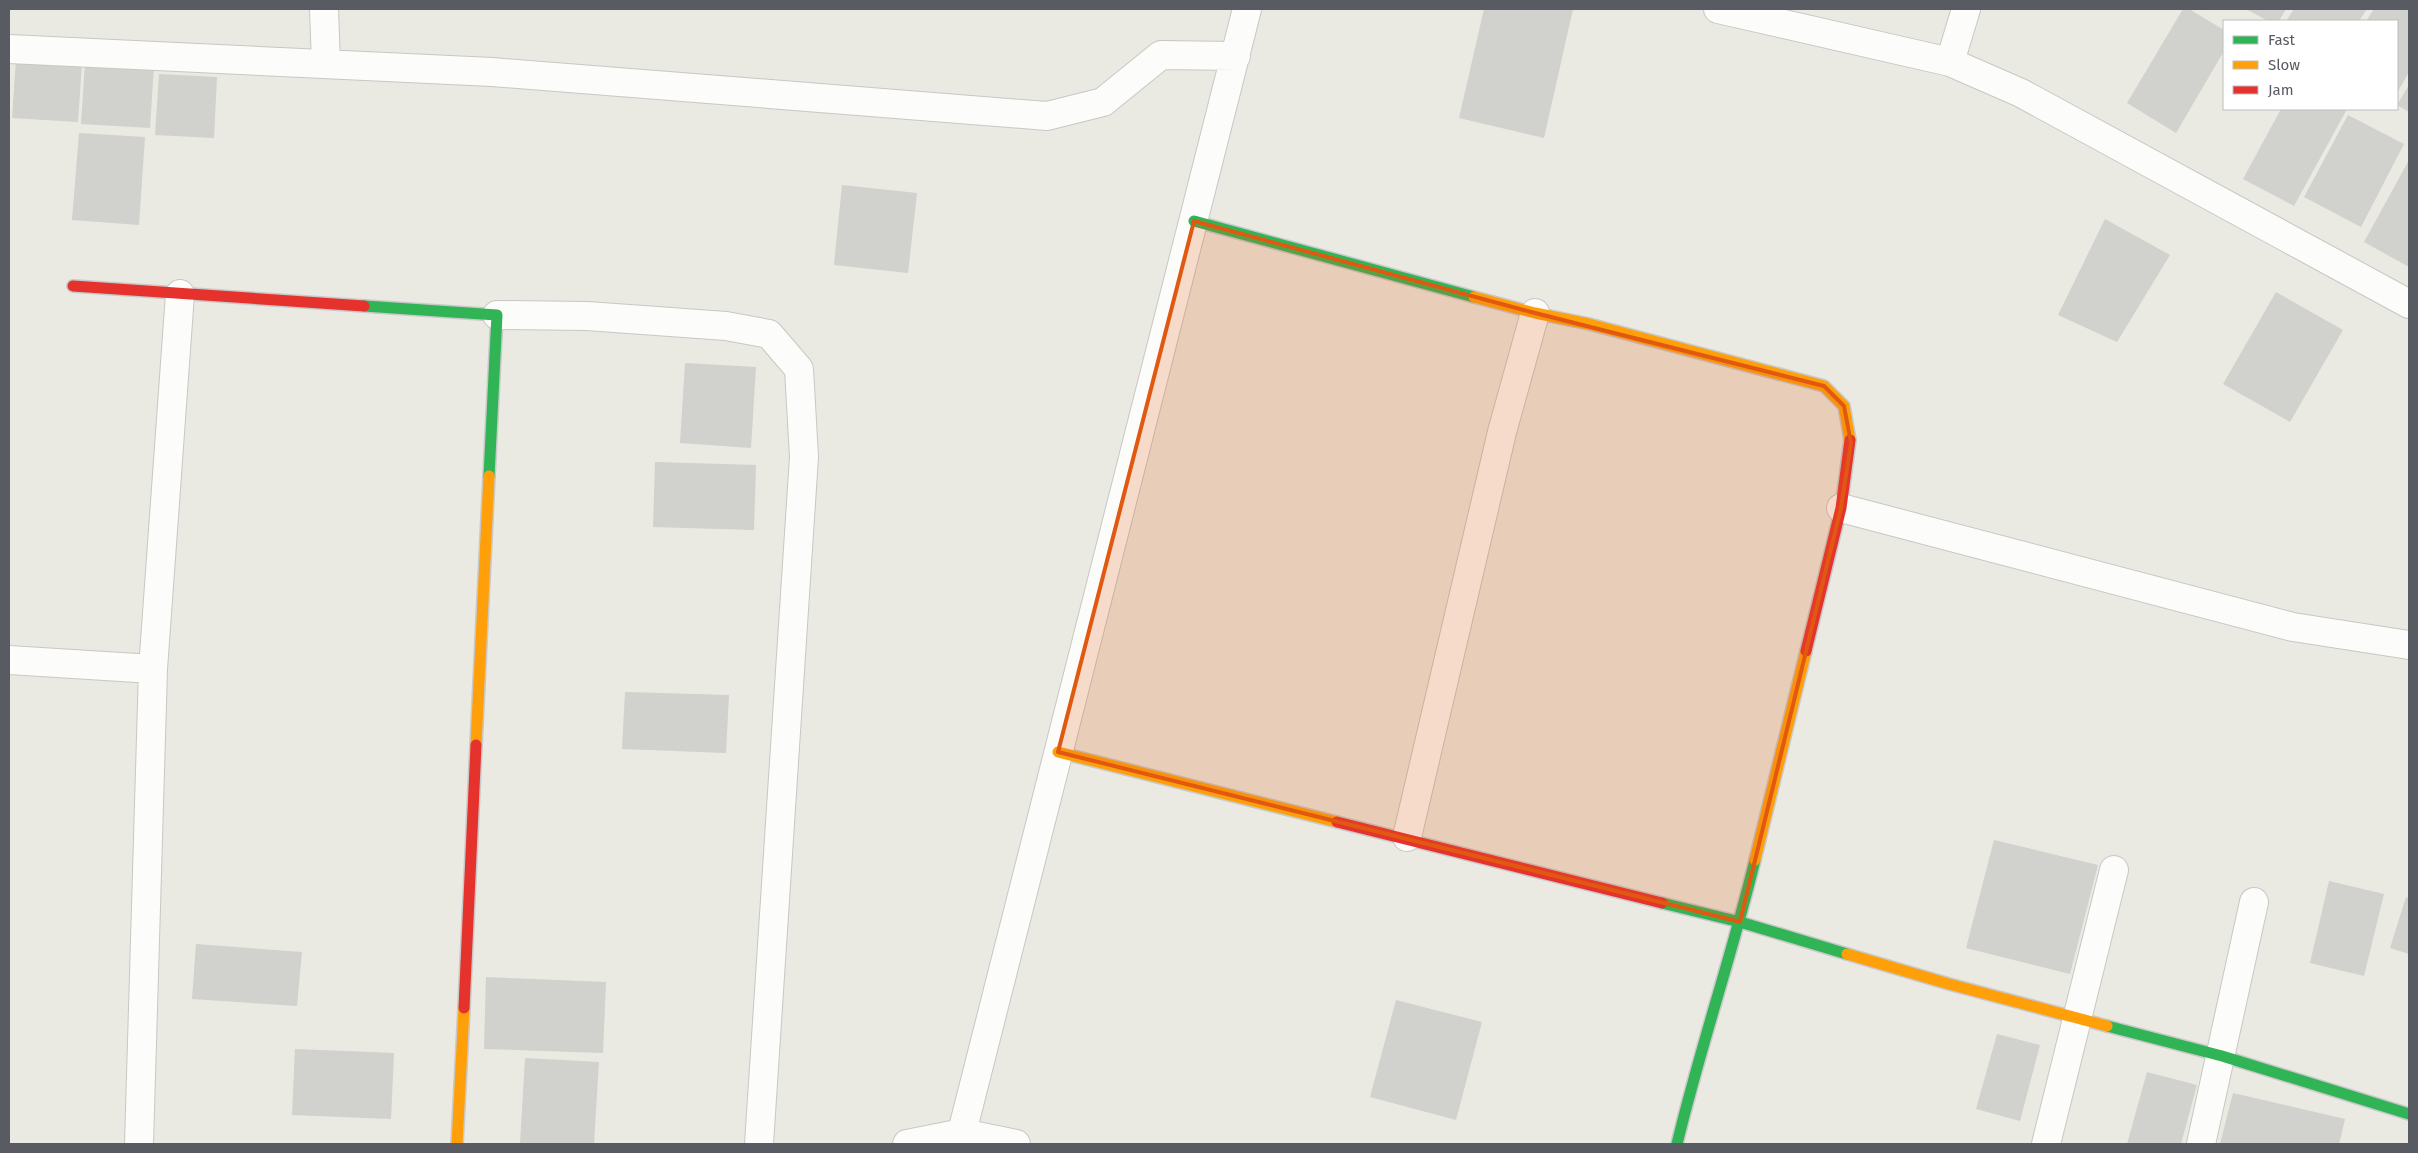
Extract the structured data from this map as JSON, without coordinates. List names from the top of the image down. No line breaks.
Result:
{"legend":["Fast","Slow","Jam"]}
